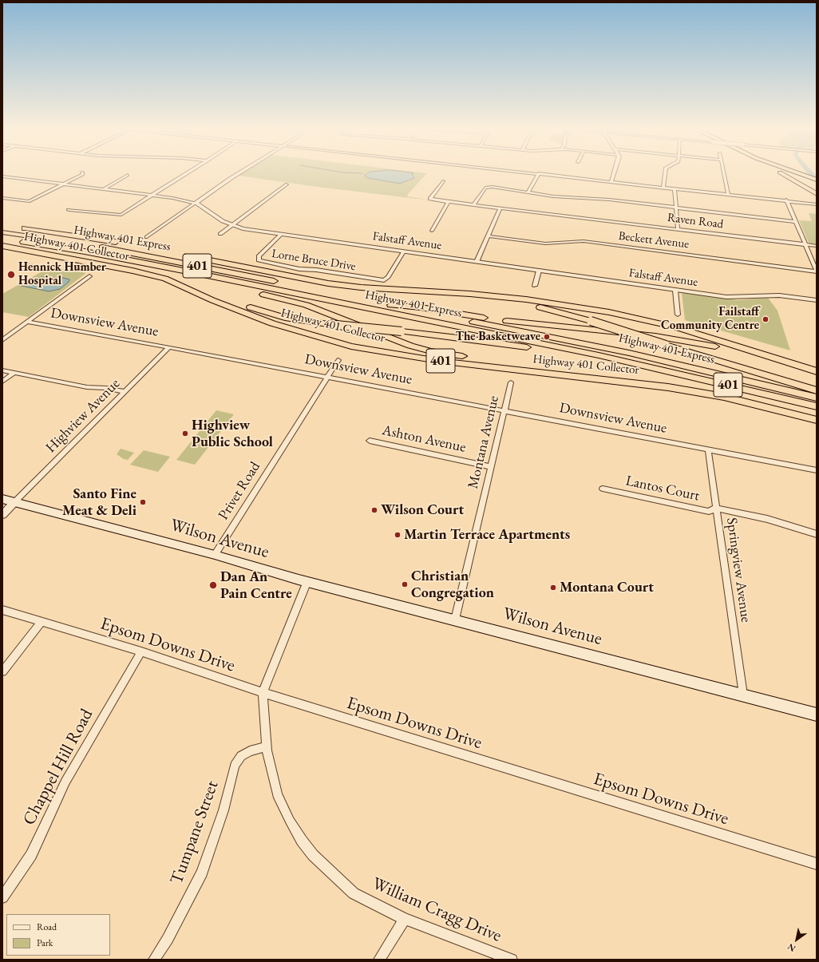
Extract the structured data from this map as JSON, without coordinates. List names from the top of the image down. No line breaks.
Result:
{"streets":{"highway":["Highway 401 Express","Highway 401 Collector","401"],"main road":["Wilson Avenue"],"street":["Raven Road","Beckett Avenue","Falstaff Avenue","Lorne Bruce Drive","Downsview Avenue","Highview Avenue","Ashton Avenue","Montana Avenue","Lantos Court","Privet Road","Springview Avenue","Epsom Downs Drive","Chappel Hill Road","Tumpane Street","William Cragg Drive"]},"crossings":[["Falstaff Avenue","Lorne Bruce Drive"],["Downsview Avenue","Highview Avenue"],["Downsview Avenue","Montana Avenue"],["Downsview Avenue","Privet Road"],["Downsview Avenue","Springview Avenue"],["Highview Avenue","Wilson Avenue"],["Ashton Avenue","Montana Avenue"],["Montana Avenue","Wilson Avenue"],["Lantos Court","Springview Avenue"],["Privet Road","Wilson Avenue"],["Wilson Avenue","Springview Avenue"],["Wilson Avenue","William Cragg Drive"],["Epsom Downs Drive","Chappel Hill Road"],["Epsom Downs Drive","William Cragg Drive"],["Tumpane Street","William Cragg Drive"]],"places":["Hennick Humber Hospital","Failstaff Community Centre","The Basketweave","Highview Public School","Santo Fine Meat & Deli","Wilson Court","Martin Terrace Apartments","Christian Congregation","Dan An Pain Centre","Montana Court"],"legend":["Road","Park"],"north":"bottom left"}
